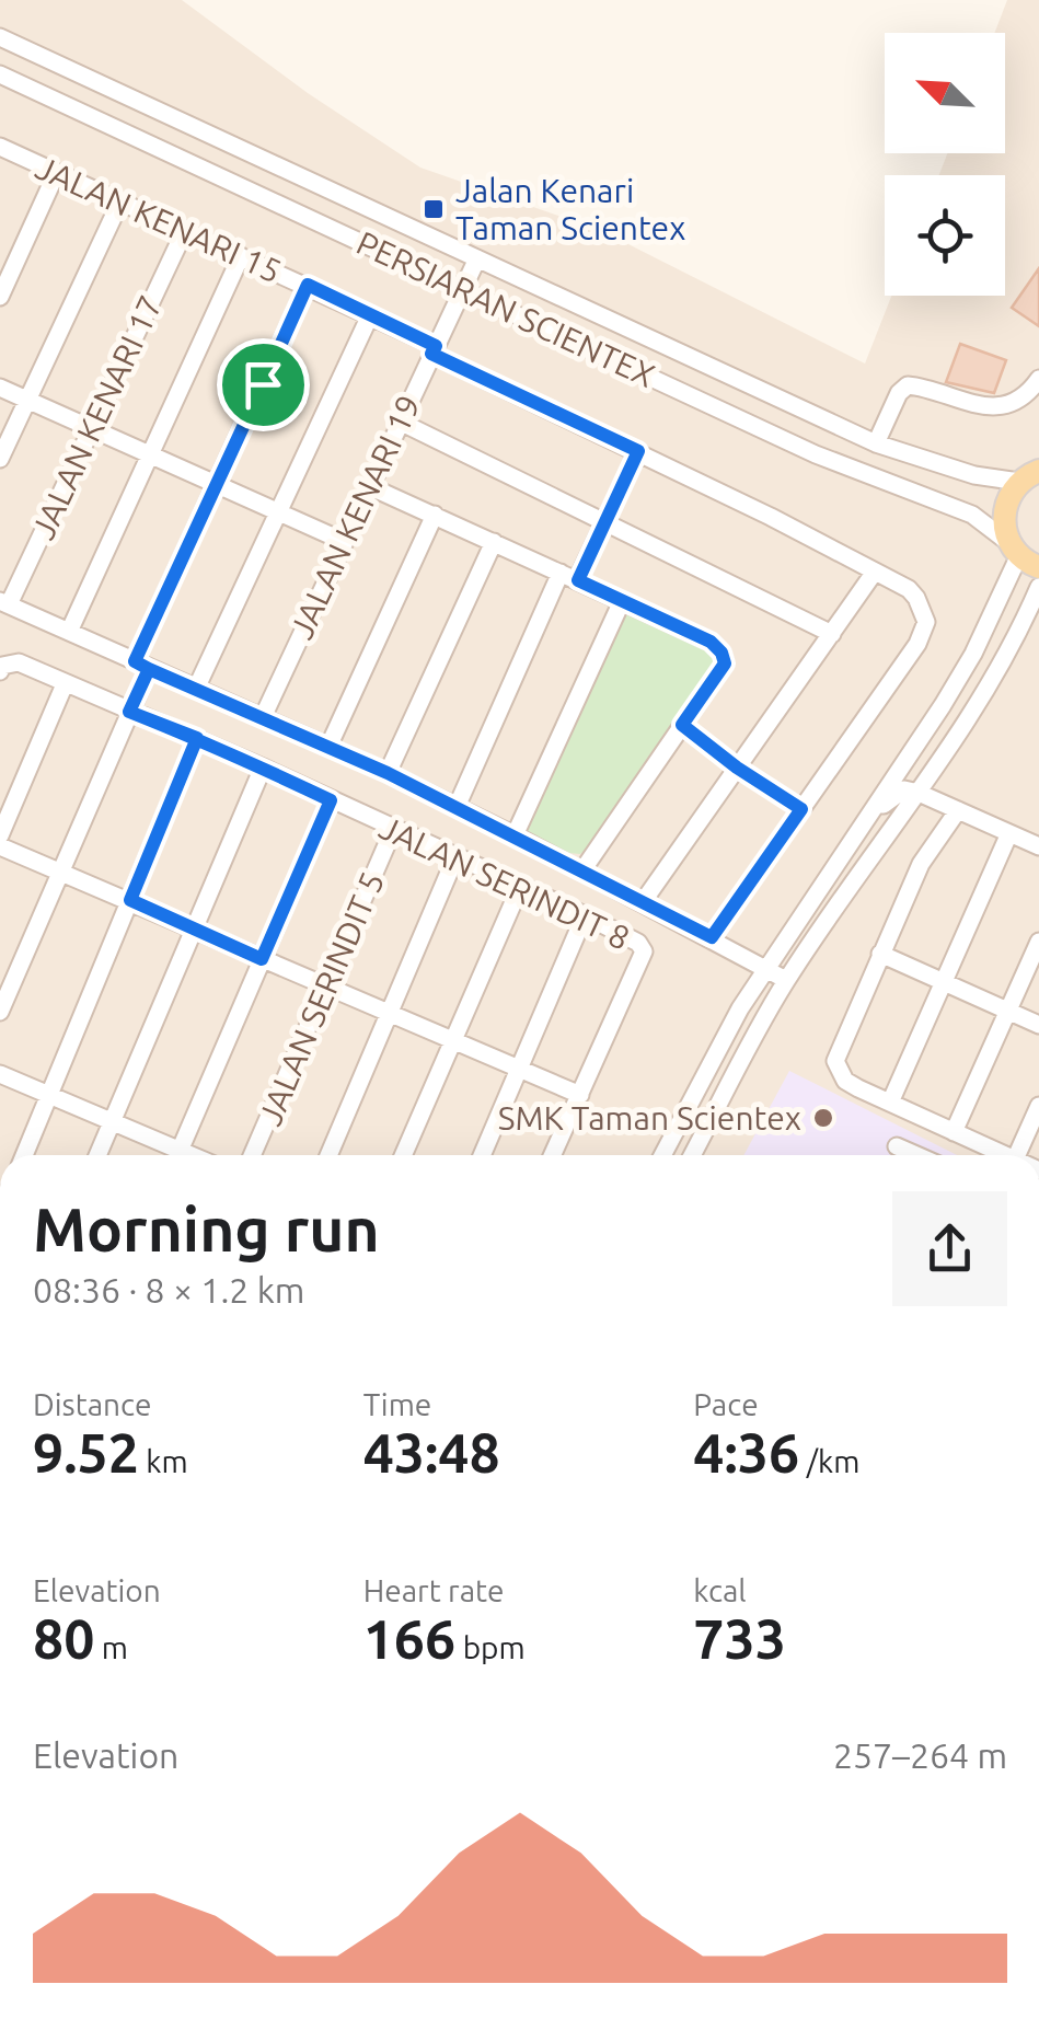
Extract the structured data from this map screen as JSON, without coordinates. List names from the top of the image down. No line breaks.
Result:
{"streets":{"street":["JALAN KENARI 15","PERSIARAN SCIENTEX","JALAN KENARI 17","JALAN KENARI 19","JALAN SERINDIT 8","JALAN SERINDIT 5"]},"crossings":[["JALAN KENARI 15","JALAN KENARI 17"],["JALAN KENARI 15","JALAN KENARI 19"],["PERSIARAN SCIENTEX","JALAN KENARI 19"],["JALAN SERINDIT 8","JALAN SERINDIT 5"]],"places":{"transit":["Jalan Kenari Taman Scientex"],"other":["SMK Taman Scientex"]},"north":"top left","page":{"heading":["Morning run","08:36 · 8 × 1.2 km"],"stats":[["Distance","9.52 km"],["Time","43:48"],["Pace","4:36 /km"],["Elevation","80 m"],["Heart rate","166 bpm"],["kcal","733"]],"chart":["Elevation","257–264 m"]}}
